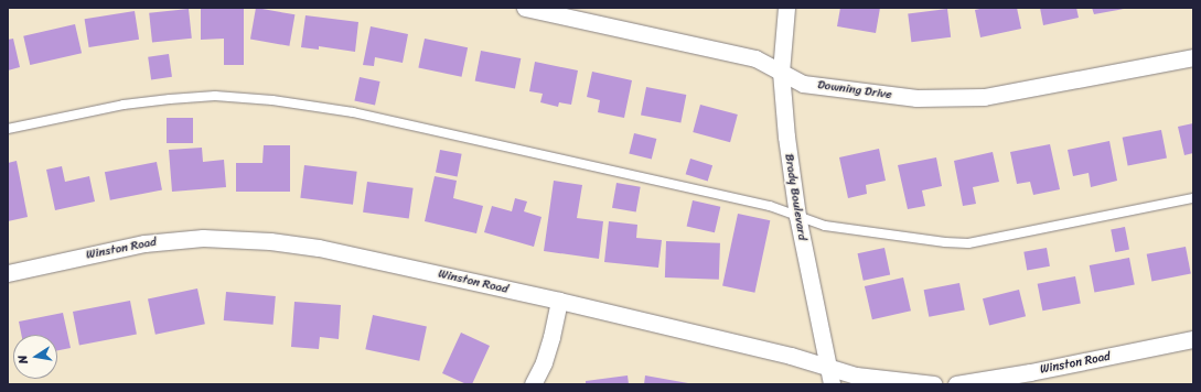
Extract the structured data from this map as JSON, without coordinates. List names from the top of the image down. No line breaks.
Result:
{"streets":{"street":["Downing Drive","Brady Boulevard","Winston Road"]},"crossings":[["Downing Drive","Brady Boulevard"],["Brady Boulevard","Winston Road"]],"north":"left"}
